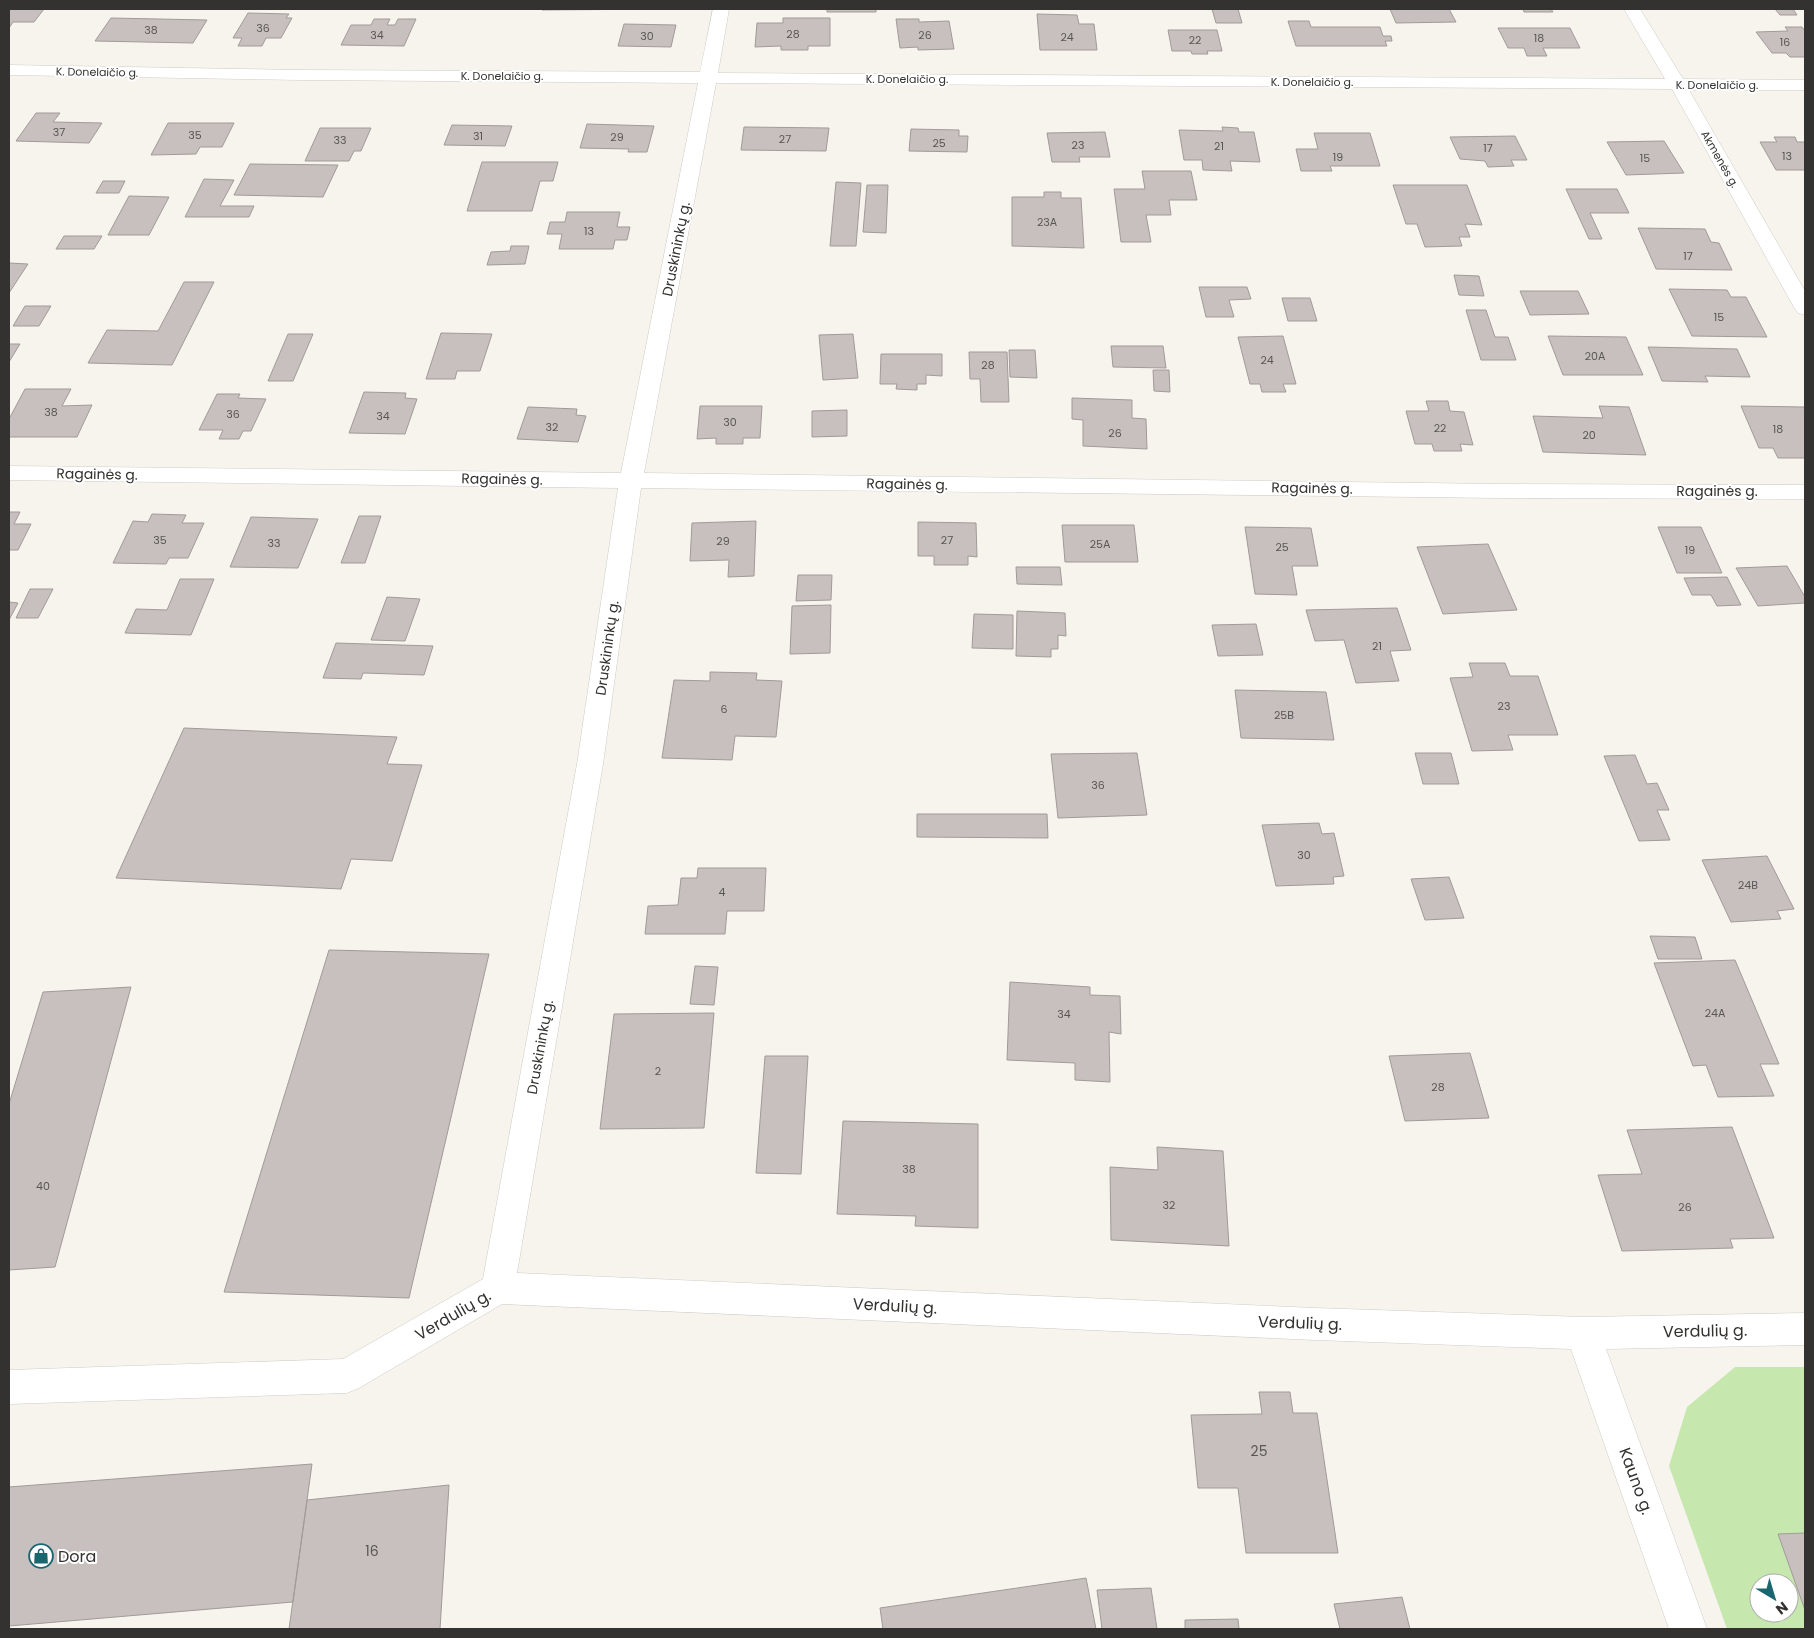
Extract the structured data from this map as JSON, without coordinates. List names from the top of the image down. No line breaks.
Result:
{"streets":{"street":["K. Donelaičio g.","Akmenės g.","Druskininkų g.","Ragainės g.","Verdulių g.","Kauno g."]},"crossings":[["K. Donelaičio g.","Akmenės g."],["K. Donelaičio g.","Druskininkų g."],["Druskininkų g.","Ragainės g."],["Druskininkų g.","Verdulių g."],["Verdulių g.","Kauno g."]],"places":{"shop":["Dora"]},"house_numbers":["36","38","28","34","26","30","24","18","22","16","37","35","31","29","27","33","25","23","21","17","13","19","15","23A","13","17","15","20A","24","28","38","36","34","30","32","22","18","26","20","35","27","29","33","25A","25","19","21","23","6","25B","36","30","24B","4","24A","34","2","28","38","40","32","26","25","16"],"north":"bottom right"}
